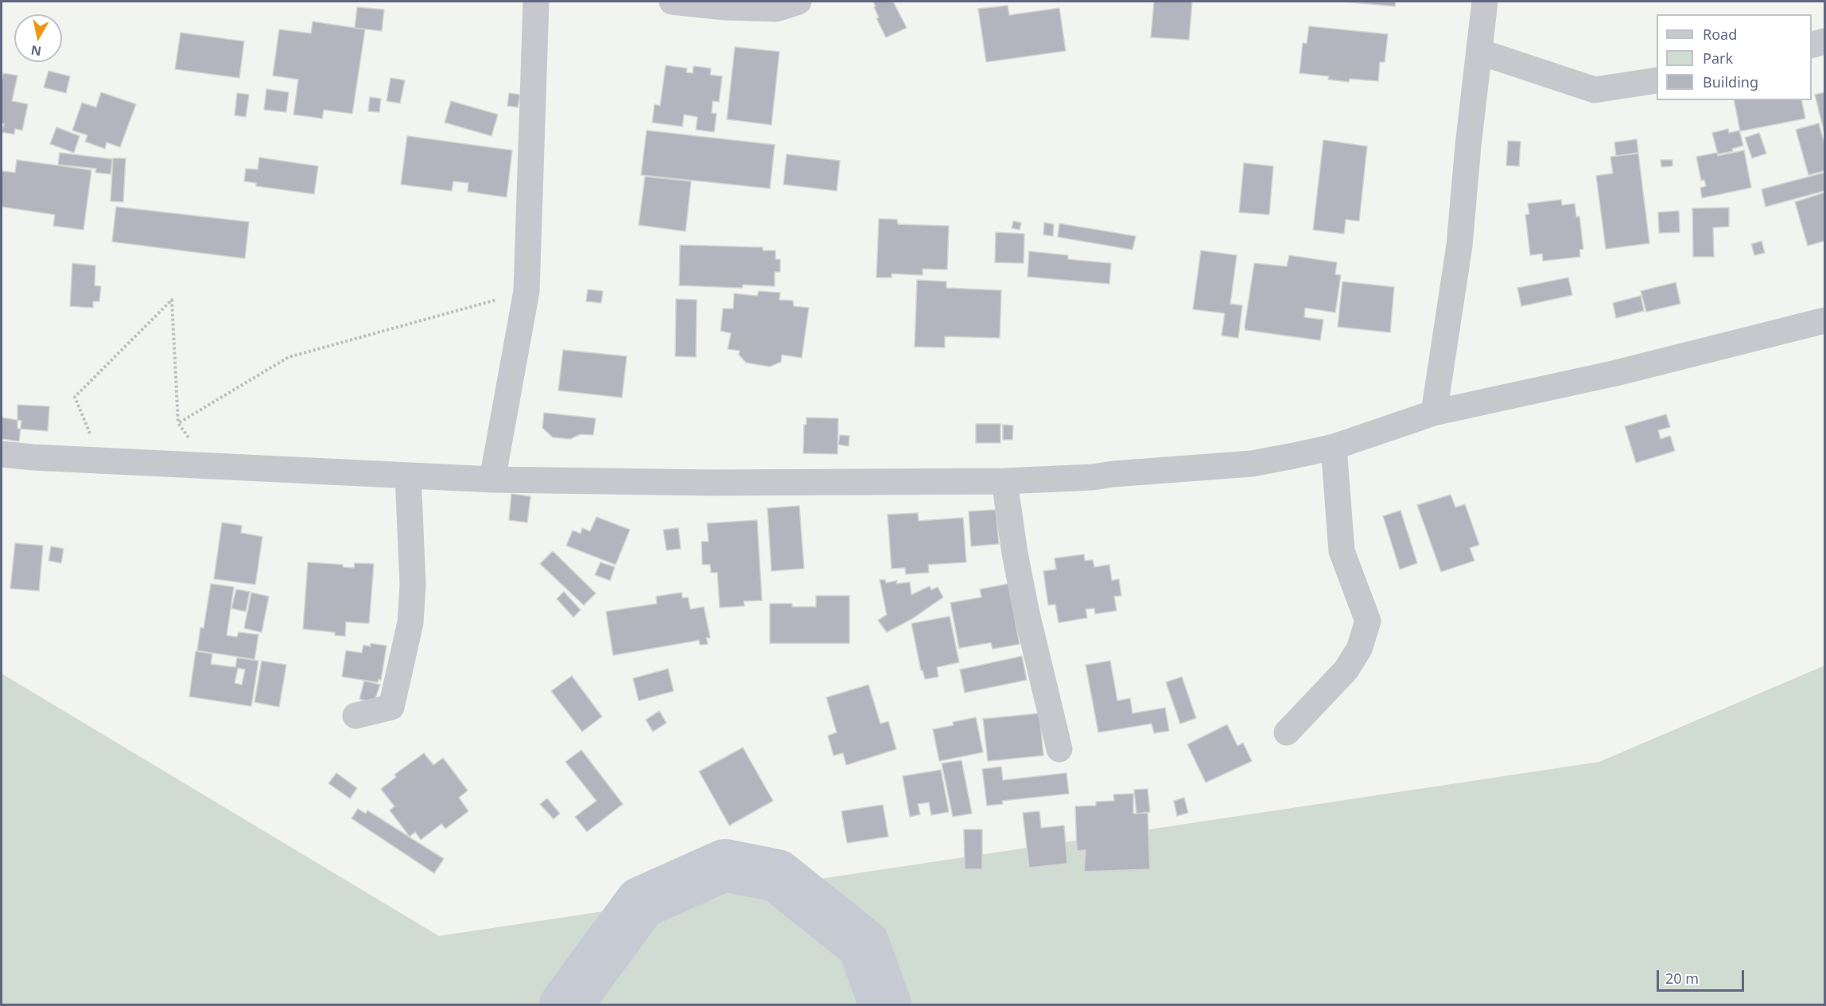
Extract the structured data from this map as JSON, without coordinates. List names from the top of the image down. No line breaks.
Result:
{"legend":["Road","Park","Building"],"scale_bar":"20 m","north":"bottom"}
